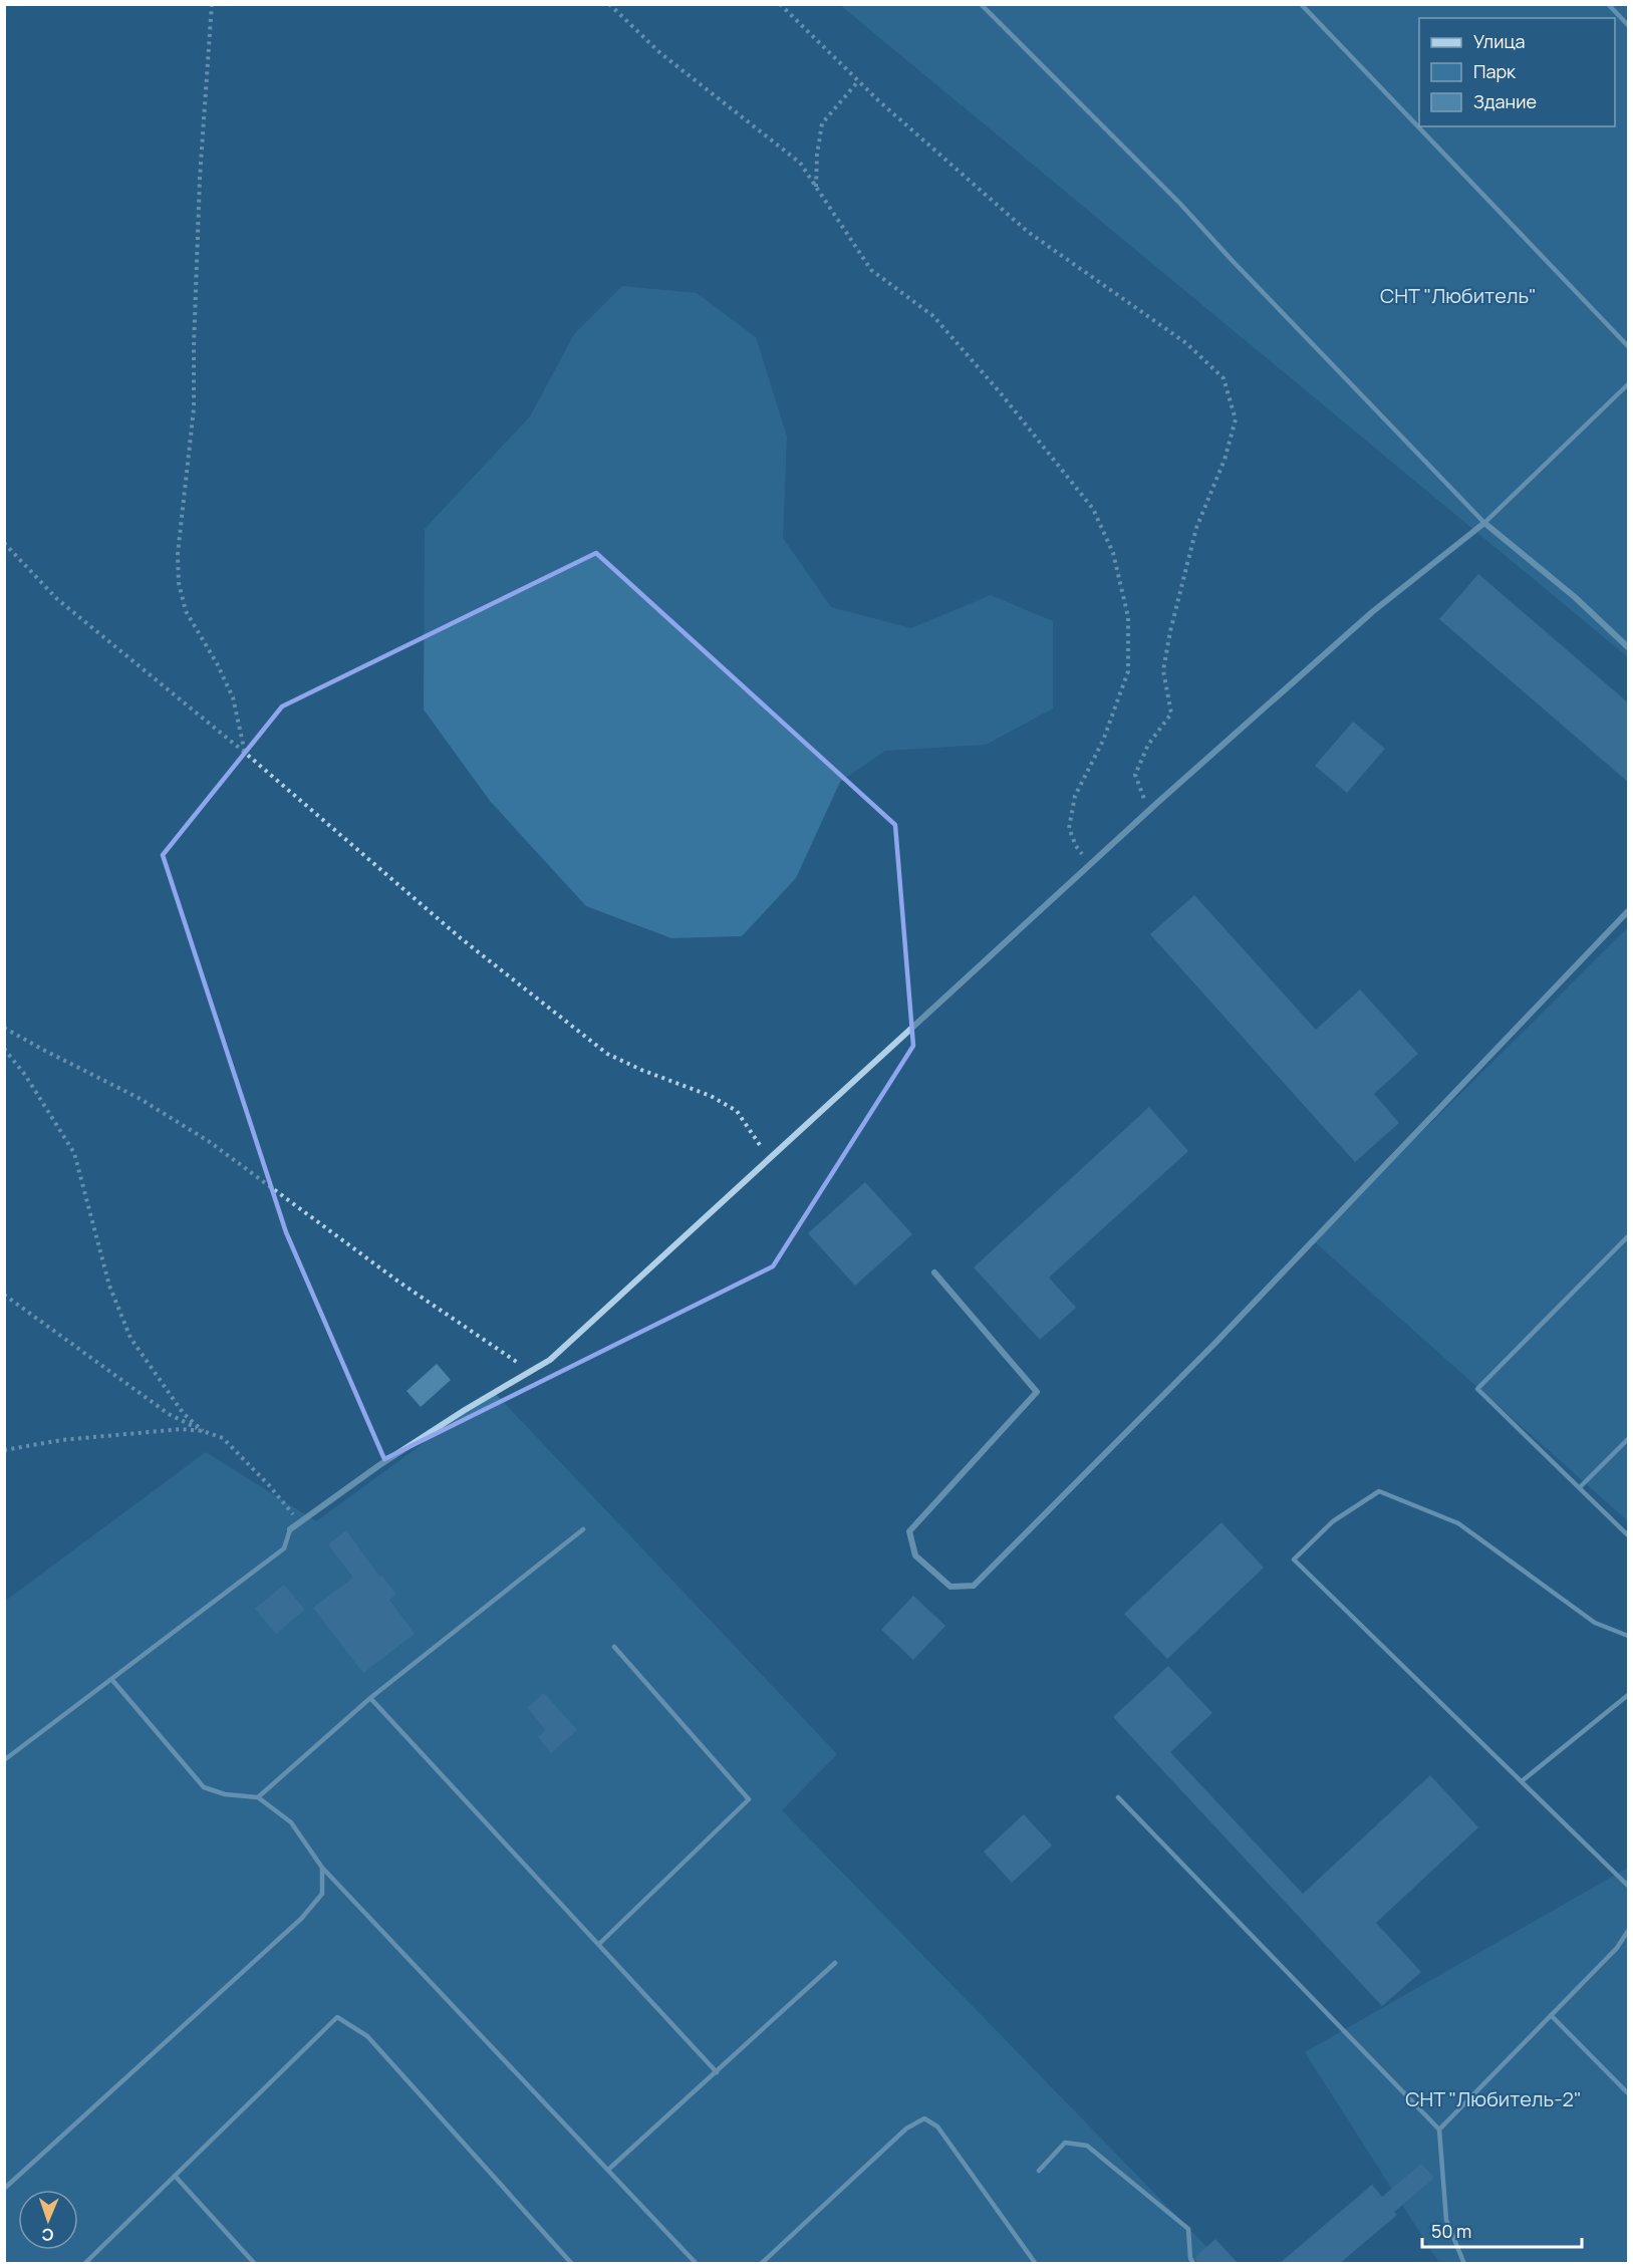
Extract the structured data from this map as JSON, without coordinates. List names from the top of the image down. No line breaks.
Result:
{"parks":["СНТ \"Любитель\"","СНТ \"Любитель-2\""],"legend":["Улица","Парк","Здание"],"scale_bar":"50 m","north":"bottom"}
